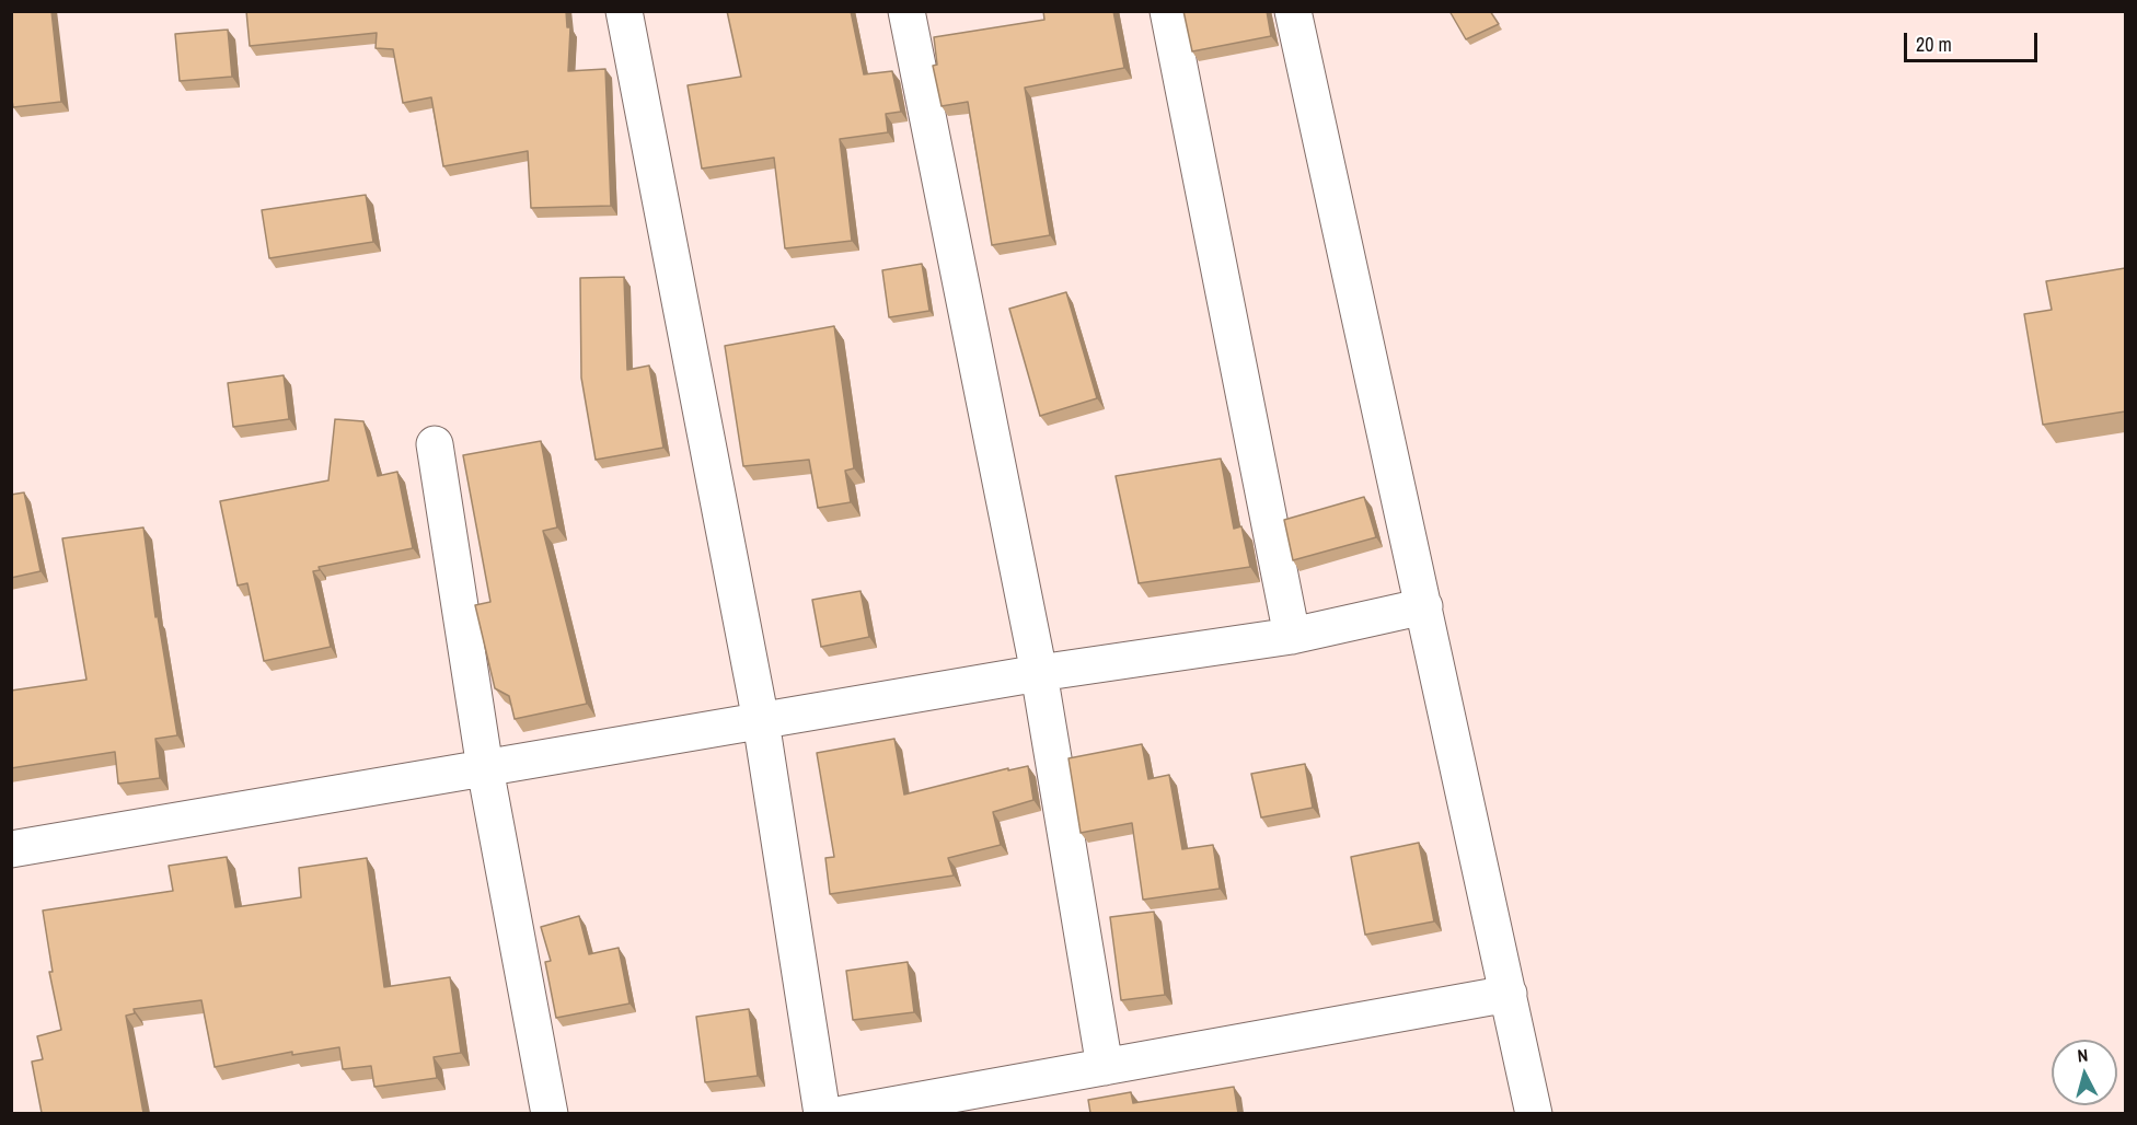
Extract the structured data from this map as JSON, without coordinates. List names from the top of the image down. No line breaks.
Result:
{"scale_bar":"20 m","north":"top"}
